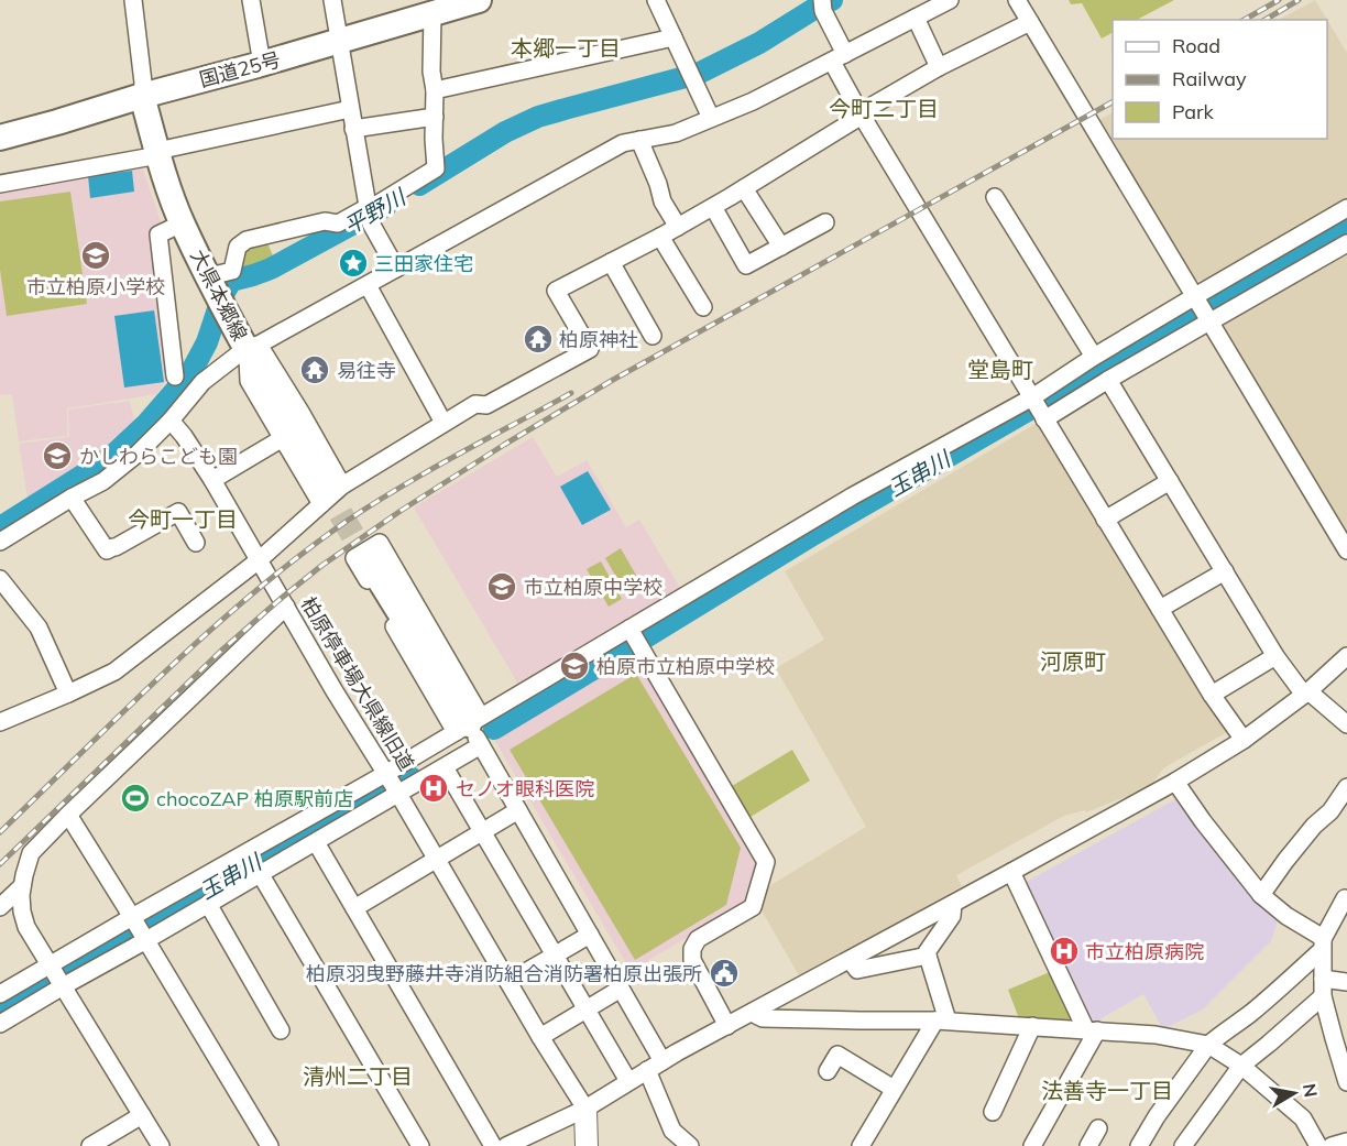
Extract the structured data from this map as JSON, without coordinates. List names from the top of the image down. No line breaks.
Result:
{"streets":{"highway":["国道25号","大県本郷線"],"street":["柏原停車場大県線旧道"]},"crossings":[["国道25号","大県本郷線"]],"districts":["本郷一丁目","今町二丁目","堂島町","今町一丁目","河原町","清州二丁目","法善寺一丁目"],"water":["平野川","玉串川"],"places":{"school or university":["市立柏原小学校","かしわらこども園","市立柏原中学校","柏原市立柏原中学校"],"place":["三田家住宅"],"temple":["柏原神社","易往寺"],"hospital":["セノオ眼科医院","市立柏原病院"],"sports":["chocoZAP 柏原駅前店"],"public building":["柏原羽曳野藤井寺消防組合消防署柏原出張所"]},"legend":["Road","Railway","Park"],"north":"right"}
